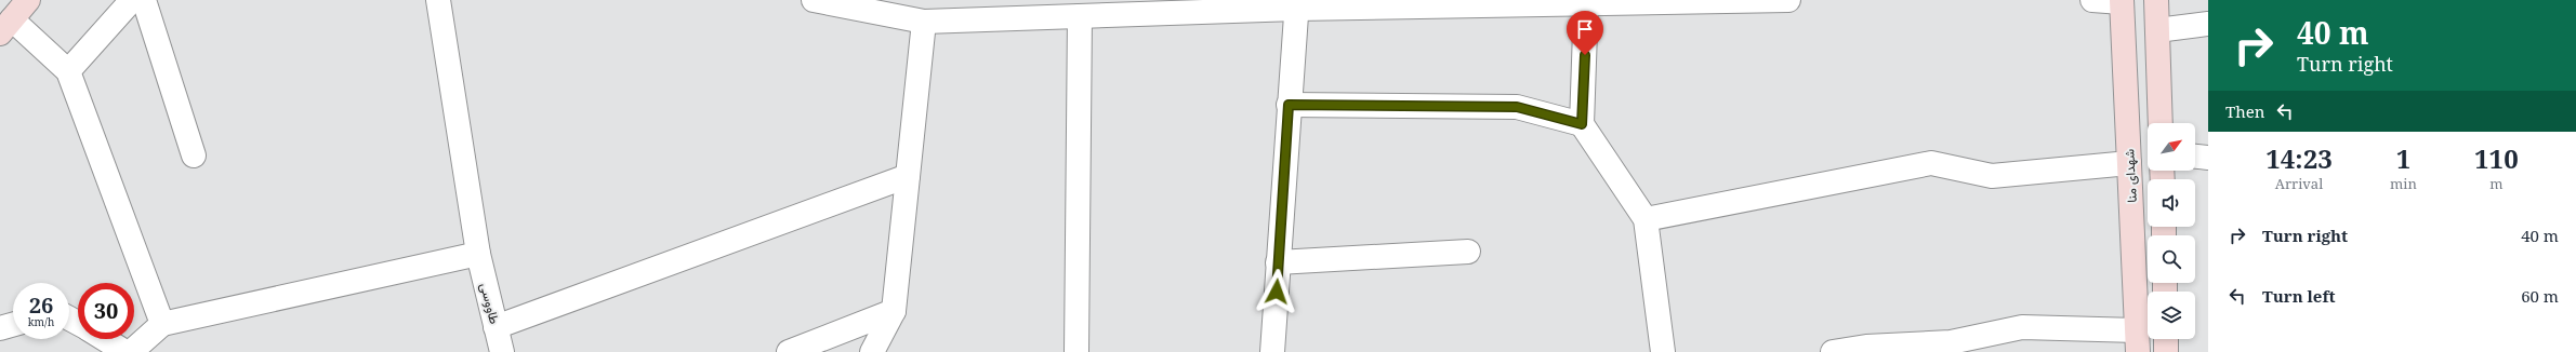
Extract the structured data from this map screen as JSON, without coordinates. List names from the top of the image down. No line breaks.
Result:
{"streets":{"street":["شهدای منا","طاووسی"]},"north":"top right","page":{"turn":["40 m","Turn right"],"then":"Then","eta":["14:23","Arrival","1","min","110","m"],"list":[{"name":"Turn right","value":"40 m"},{"name":"Turn left","value":"60 m"}],"speed":"26 km/h","limit":"30"}}
